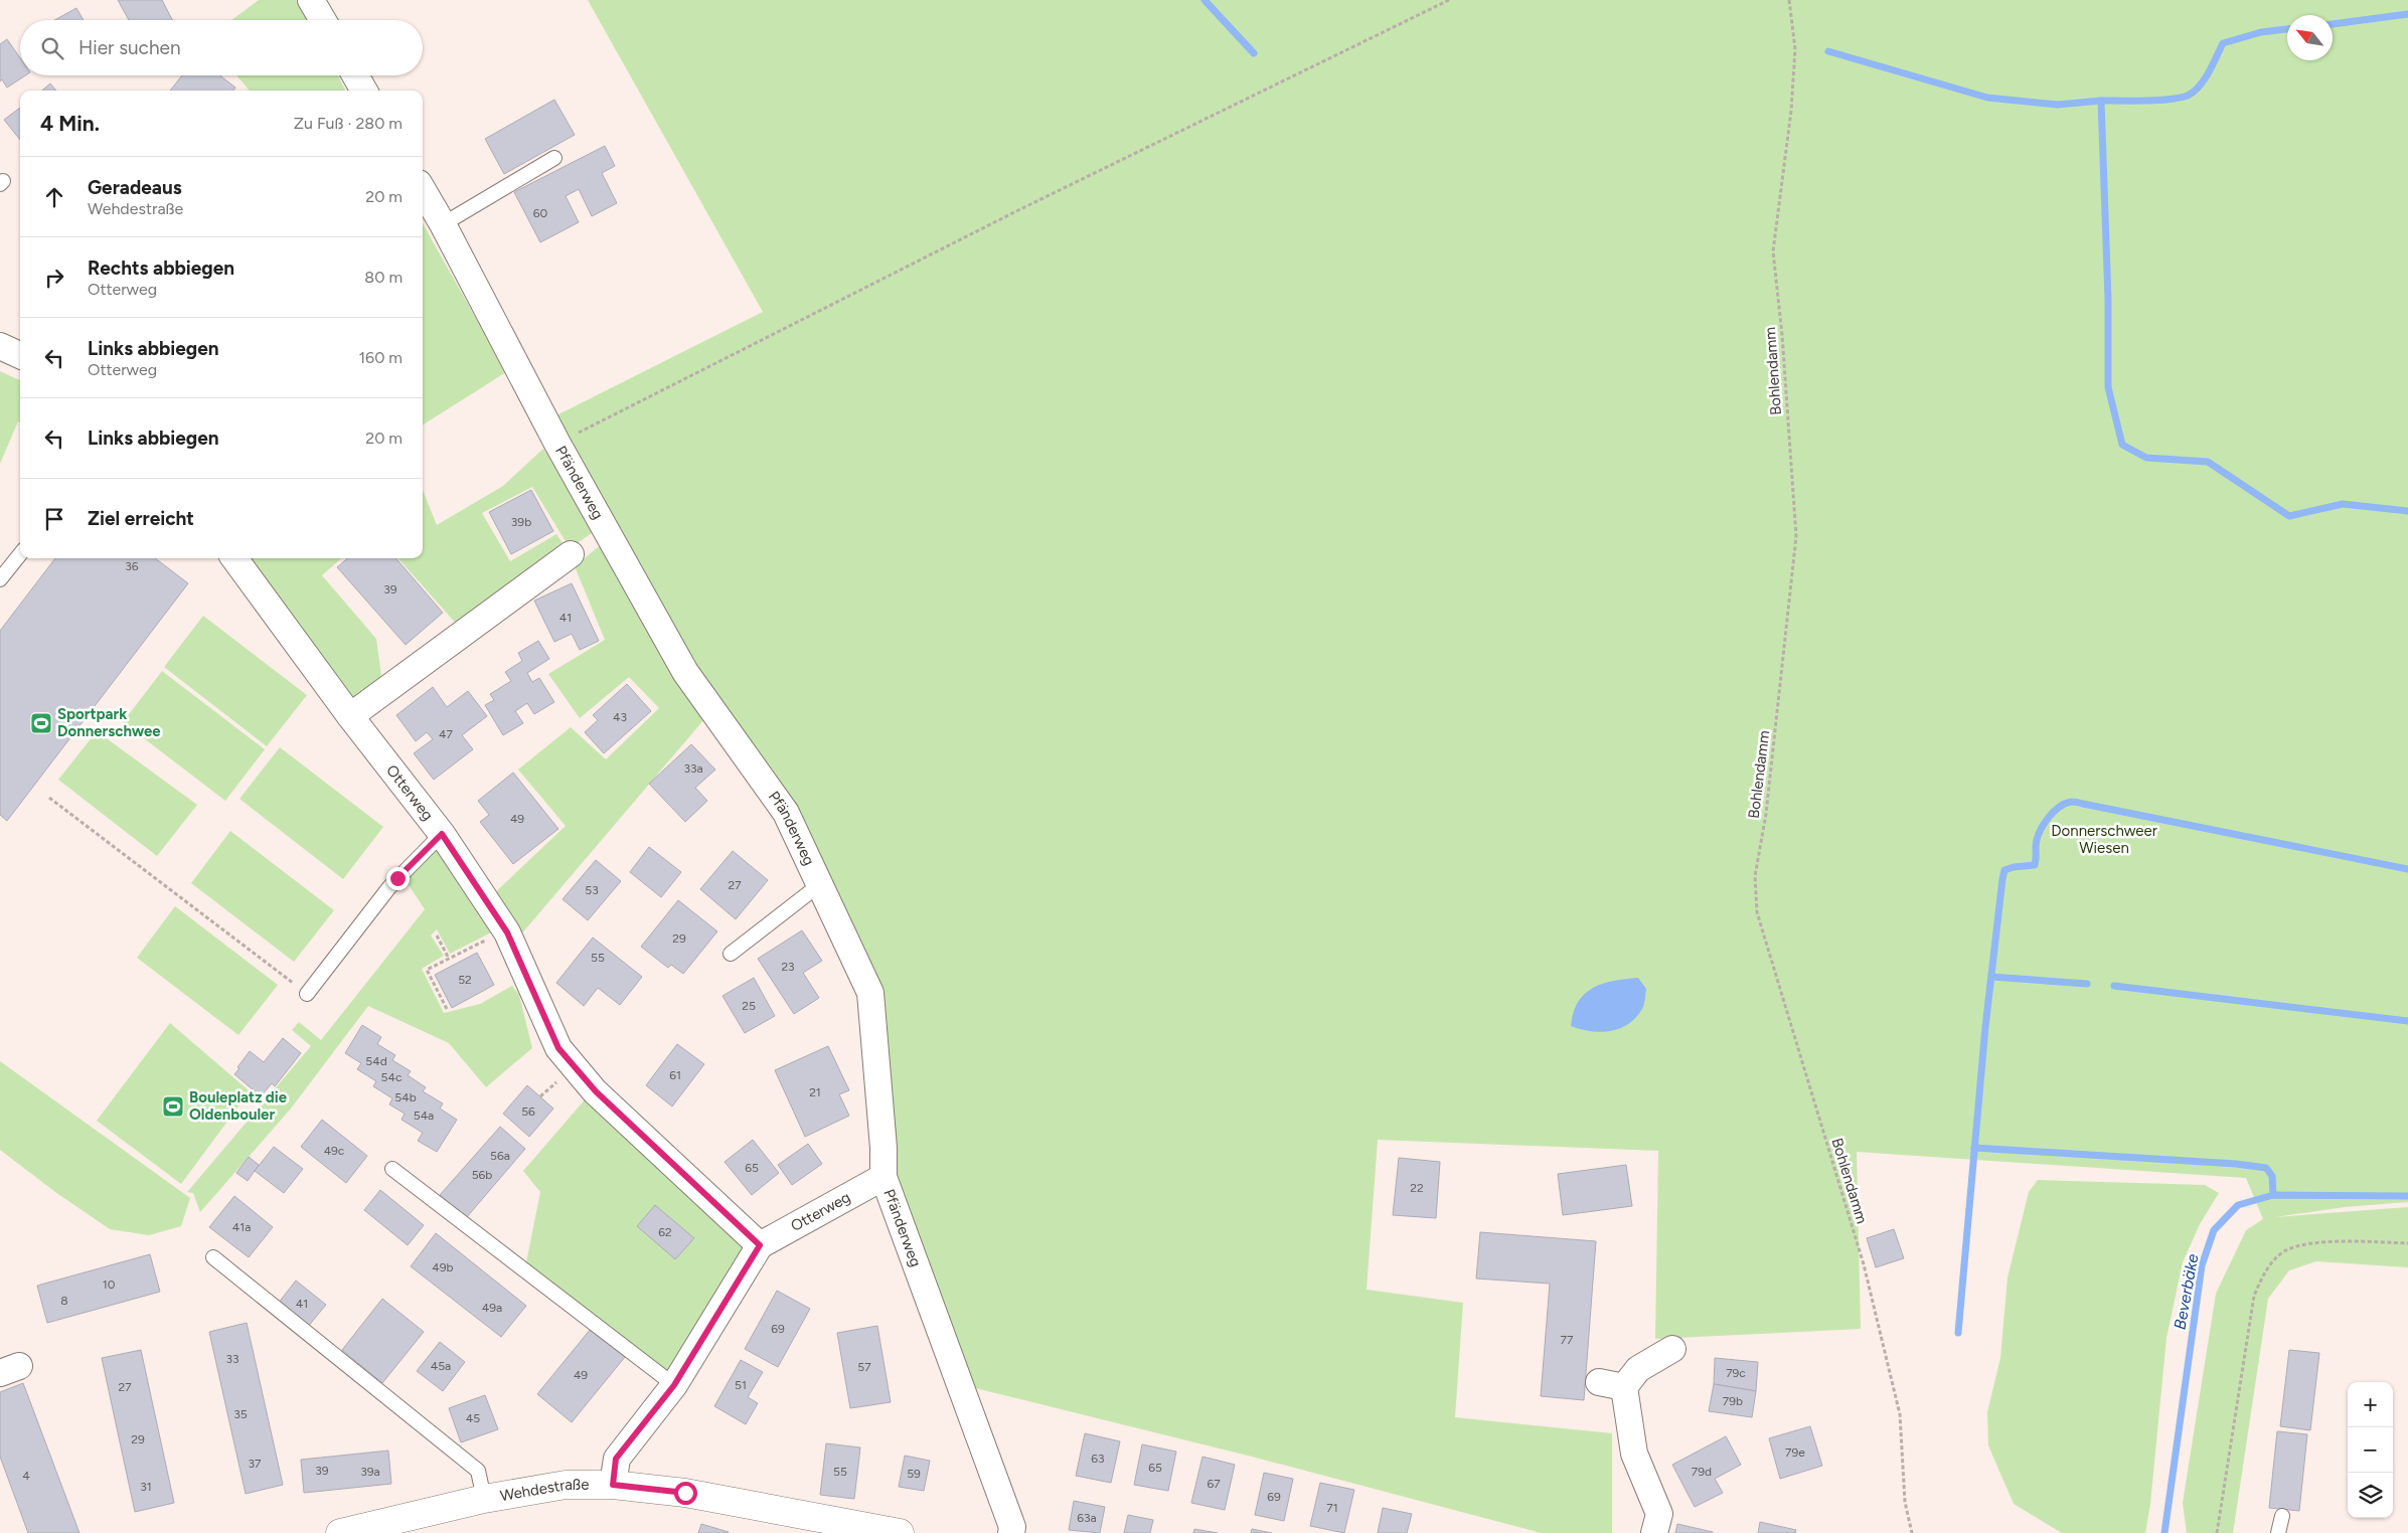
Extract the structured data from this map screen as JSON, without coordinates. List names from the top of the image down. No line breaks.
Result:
{"streets":{"street":["Pfänderweg","Otterweg","Wehdestraße"],"path":["Bohlendamm"]},"crossings":[["Pfänderweg","Otterweg"],["Otterweg","Wehdestraße"]],"water":["Beverbäke"],"parks":["Donnerschweer Wiesen"],"places":{"sports":["Sportpark Donnerschwee","Bouleplatz die Oldenbouler"]},"house_numbers":["60","39b","36","39","41","43","47","33a","49","27","53","29","55","23","52","25","54d","61","54c","21","54b","56","54a","49c","56a","65","56b","22","41a","62","49b","10","8","41","49a","69","77","33","45a","57","79c","49","51","27","79b","35","45","29","79e","63","37","65","39","39a","55","79d","59","4","67","31","69","71","63a"],"north":"top left","page":{"search":"Hier suchen","heading":["4 Min.","Zu Fuß · 280 m"],"list":[["Geradeaus","Wehdestraße","20 m"],["Rechts abbiegen","Otterweg","80 m"],["Links abbiegen","Otterweg","160 m"],["Links abbiegen","20 m"],"Ziel erreicht"],"map_buttons":["+","−"]}}
